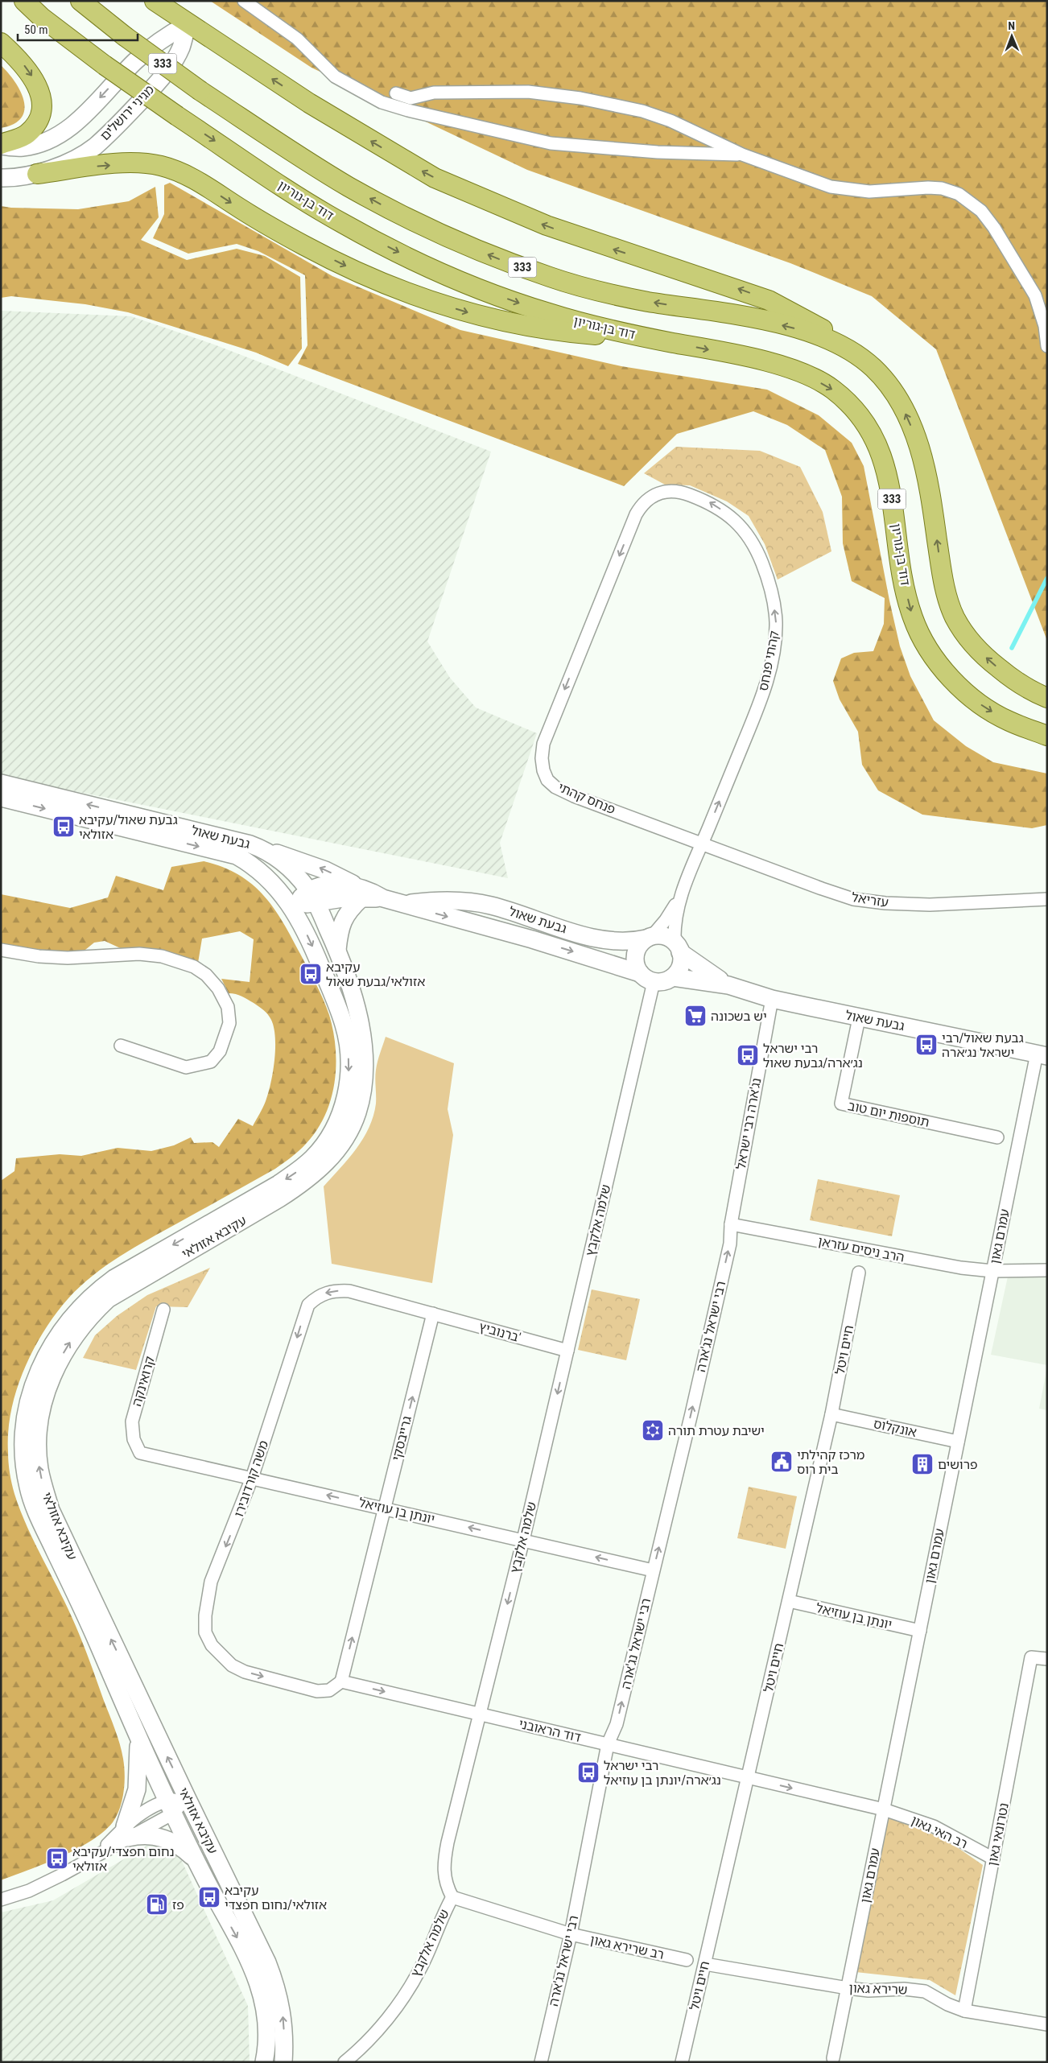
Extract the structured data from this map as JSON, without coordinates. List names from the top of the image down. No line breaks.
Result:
{"streets":{"main road":["333","דוד בן-גוריון"],"street":["מגיני ירושלים","קהתי פנחס","פנחס קהתי","גבעת שאול","עזריאל","תוספות יום טוב","נג'ארה רבי ישראל","שלמה אלקבץ","עמרם גאון","עקיבא אזולאי","הרב ניסים עזראן","רבי ישראל נג'ארה","ברנוביץ'","חיים ויטל","קרואינקה","אונקלוס","גרייבסקי","משה קורדובירו","יונתן בן עוזיאל","דוד הראובני","רב האי גאון","נטרונאי גאון","רב שרירא גאון","שרירא גאון"]},"crossings":[["קהתי פנחס","פנחס קהתי"],["קהתי פנחס","עזריאל"],["פנחס קהתי","עזריאל"],["גבעת שאול","תוספות יום טוב"],["גבעת שאול","נג'ארה רבי ישראל"],["גבעת שאול","שלמה אלקבץ"],["גבעת שאול","עמרם גאון"],["גבעת שאול","עקיבא אזולאי"],["נג'ארה רבי ישראל","הרב ניסים עזראן"],["נג'ארה רבי ישראל","רבי ישראל נג'ארה"],["שלמה אלקבץ","ברנוביץ'"],["שלמה אלקבץ","יונתן בן עוזיאל"],["שלמה אלקבץ","דוד הראובני"],["שלמה אלקבץ","רב שרירא גאון"],["עמרם גאון","הרב ניסים עזראן"],["עמרם גאון","אונקלוס"],["עמרם גאון","יונתן בן עוזיאל"],["עמרם גאון","דוד הראובני"],["עמרם גאון","רב האי גאון"],["עמרם גאון","שרירא גאון"],["הרב ניסים עזראן","רבי ישראל נג'ארה"],["רבי ישראל נג'ארה","יונתן בן עוזיאל"],["רבי ישראל נג'ארה","דוד הראובני"],["רבי ישראל נג'ארה","רב שרירא גאון"],["ברנוביץ'","גרייבסקי"],["ברנוביץ'","משה קורדובירו"],["חיים ויטל","אונקלוס"],["חיים ויטל","יונתן בן עוזיאל"],["חיים ויטל","דוד הראובני"],["חיים ויטל","שרירא גאון"],["קרואינקה","יונתן בן עוזיאל"],["גרייבסקי","משה קורדובירו"],["גרייבסקי","יונתן בן עוזיאל"],["גרייבסקי","דוד הראובני"],["משה קורדובירו","יונתן בן עוזיאל"],["משה קורדובירו","דוד הראובני"],["דוד הראובני","רב האי גאון"],["רב האי גאון","נטרונאי גאון"],["נטרונאי גאון","שרירא גאון"]],"one_way":["רבי ישראל נג'ארה","גרייבסקי","יונתן בן עוזיאל","דוד הראובני"],"places":{"bus stop":["גבעת שאול/עקיבא אזולאי","עקיבא אזולאי/גבעת שאול","גבעת שאול/רבי ישראל נג׳ארה","רבי ישראל נג׳ארה/גבעת שאול","רבי ישראל נג׳ארה/יונתן בן עוזיאל","נחום חפצדי/עקיבא אזולאי","עקיבא אזולאי/נחום חפצדי"],"supermarket":["יש בשכונה"],"synagogue":["ישיבת עטרת תורה"],"public building":["מרכז קהילתי בית רוס"],"building":["פרושים"],"fuel station":["פז"]},"scale_bar":"50 m","north":"top"}
